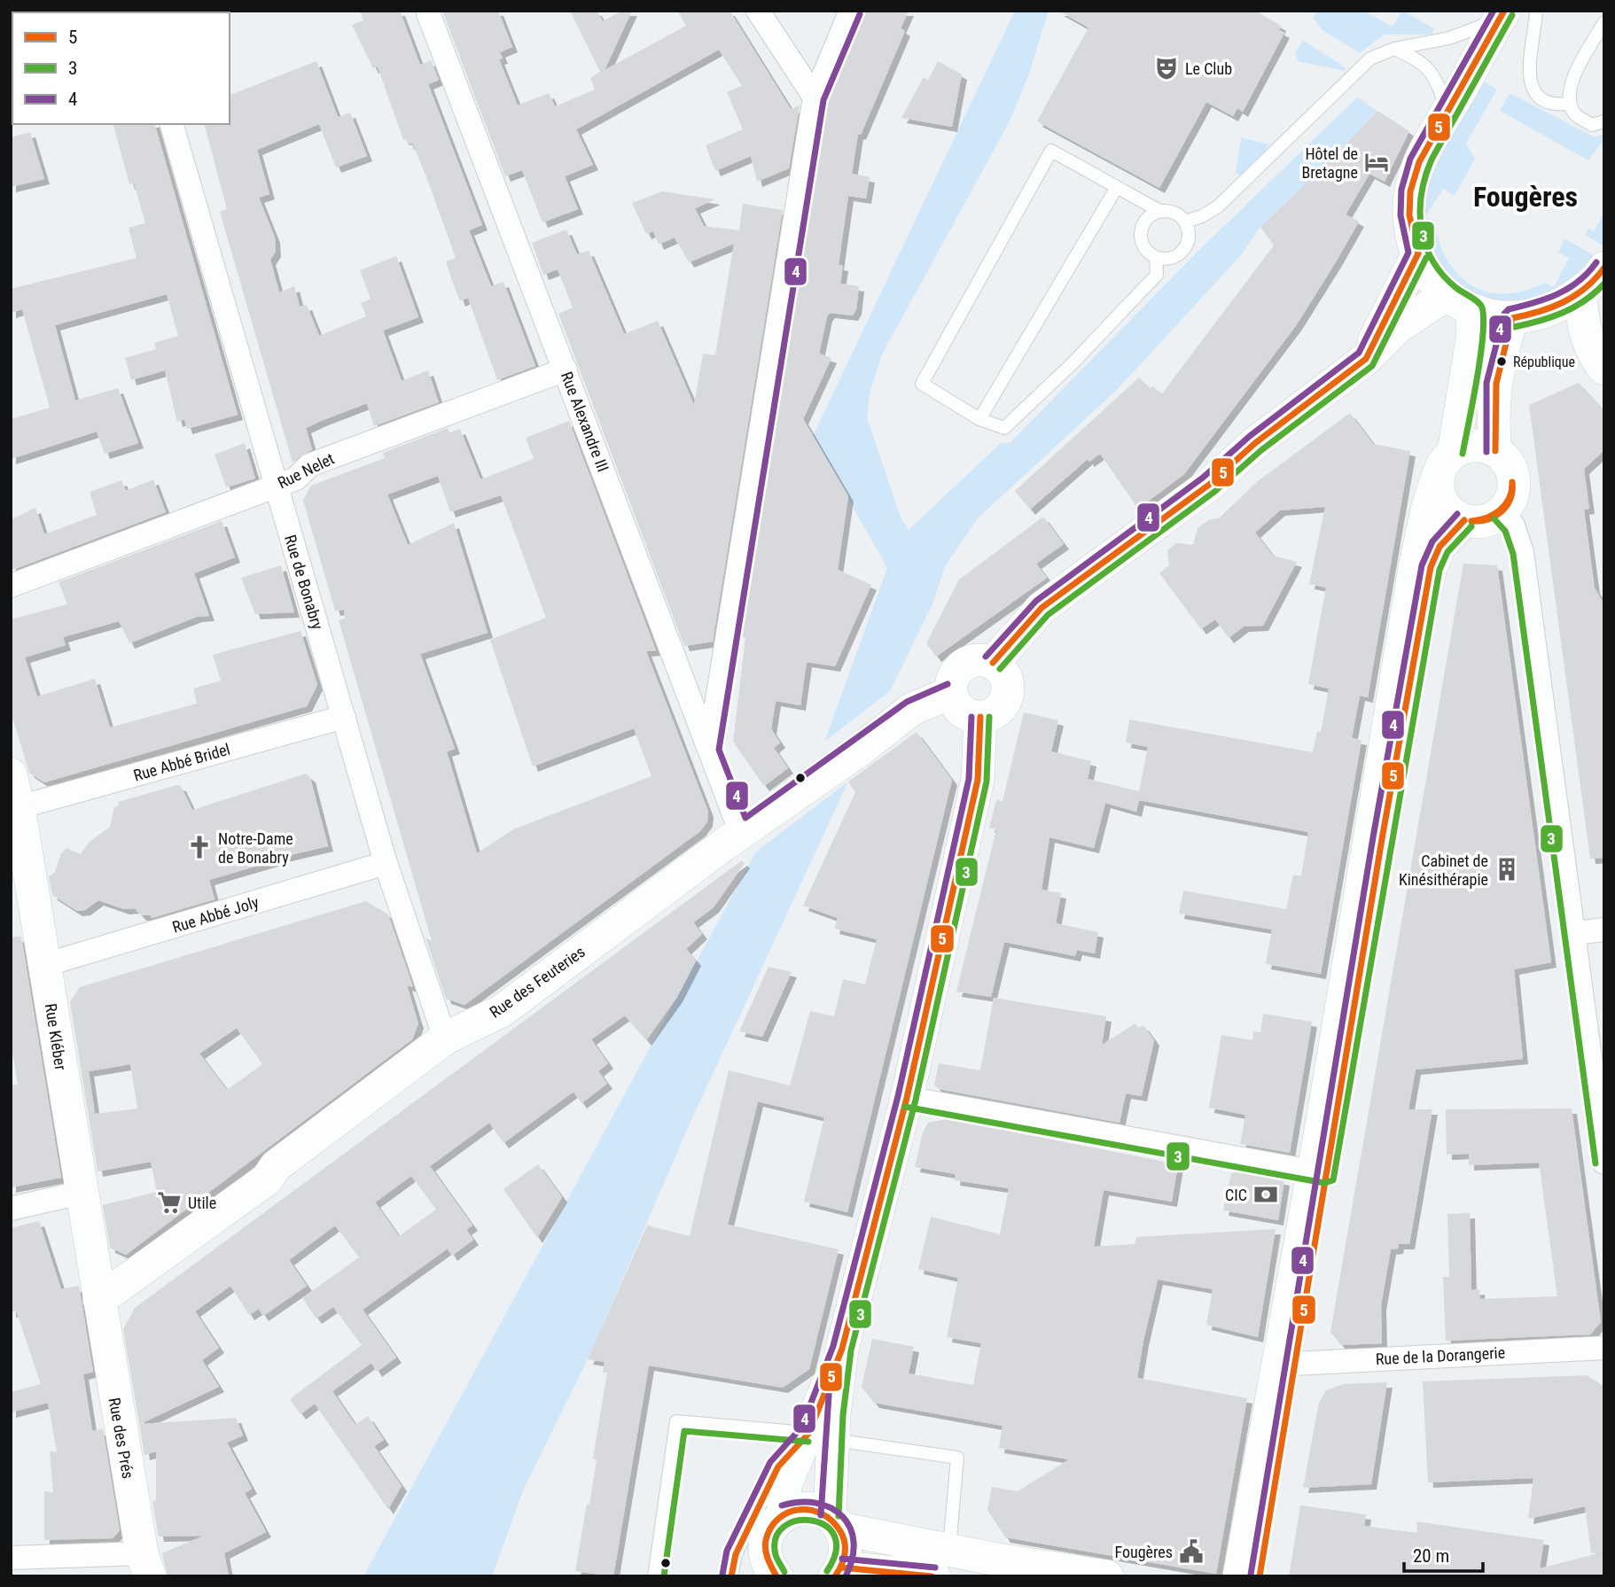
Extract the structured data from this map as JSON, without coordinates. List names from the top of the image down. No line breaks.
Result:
{"streets":{"main road":["Rue des Feuteries","Rue Kléber","Rue des Prés"],"street":["Rue Alexandre III","Rue Nelet","Rue de Bonabry","Rue Abbé Bridel","Rue Abbé Joly","Rue de la Dorangerie"]},"crossings":[["Rue Alexandre III","Rue Nelet"],["Rue Alexandre III","Rue des Feuteries"],["Rue Nelet","Rue de Bonabry"],["Rue de Bonabry","Rue Abbé Bridel"],["Rue de Bonabry","Rue Abbé Joly"],["Rue de Bonabry","Rue des Feuteries"],["Rue Abbé Bridel","Rue Kléber"],["Rue Abbé Joly","Rue Kléber"],["Rue des Feuteries","Rue Kléber"],["Rue des Feuteries","Rue des Prés"],["Rue Kléber","Rue des Prés"]],"districts":["Fougères"],"places":{"theatre":["Le Club"],"hotel":["Hôtel de Bretagne"],"other":["République"],"church":["Notre-Dame de Bonabry"],"building":["Cabinet de Kinésithérapie"],"bank":["CIC"],"supermarket":["Utile"],"public building":["Fougères"]},"lines":["transit line 5","transit line 4","transit line 3"],"legend":["5","3","4"],"scale_bar":"20 m"}
